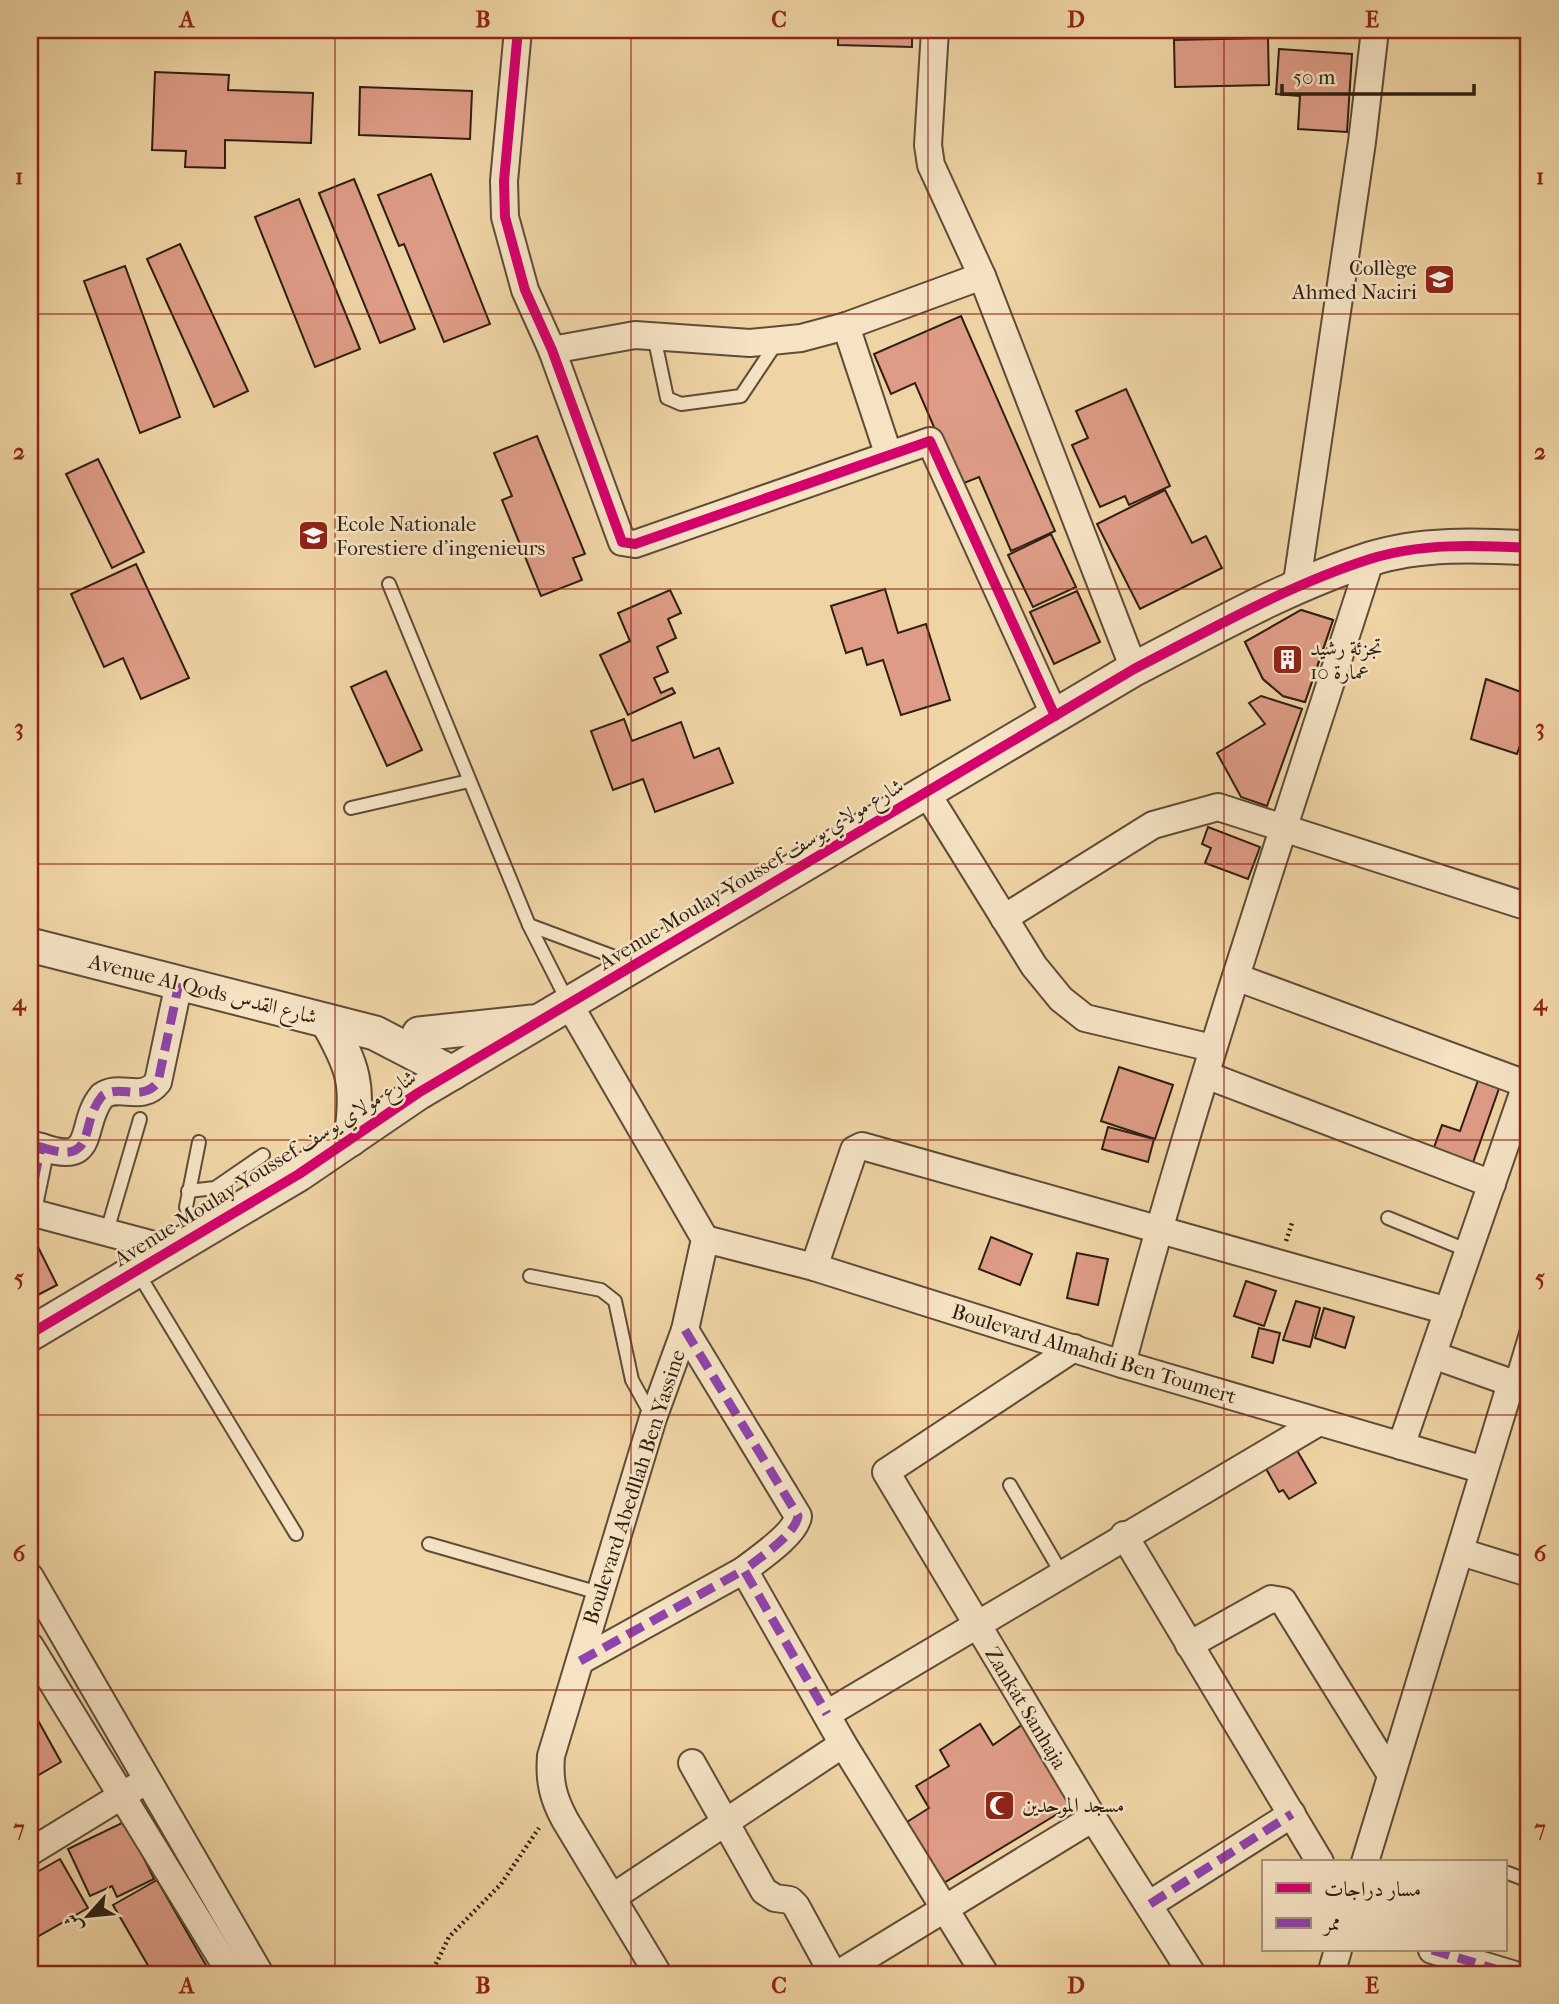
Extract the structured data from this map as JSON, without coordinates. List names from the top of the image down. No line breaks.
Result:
{"streets":{"street":["Avenue Moulay Youssef شارع مولاي يوسف","Avenue Al Qods شارع القدس","Boulevard Almahdi Ben Toumert","Boulevard Abedllah Ben Yassine","Zankat Sanhaja"]},"crossings":[["Avenue Moulay Youssef شارع مولاي يوسف","Avenue Al Qods شارع القدس"],["Boulevard Almahdi Ben Toumert","Boulevard Abedllah Ben Yassine"],["Boulevard Almahdi Ben Toumert","Zankat Sanhaja"]],"places":{"school or university":["Collège Ahmed Naciri","Ecole Nationale Forestiere d'ingenieurs"],"building":["تجزئة رشيد عمارة 10"],"mosque":["مسجد الموحدين"]},"legend":["مسار دراجات","ممر"],"scale_bar":"50 m","north":"bottom left","grid":{"columns":["A","B","C","D","E"],"rows":["1","2","3","4","5","6","7"]}}
